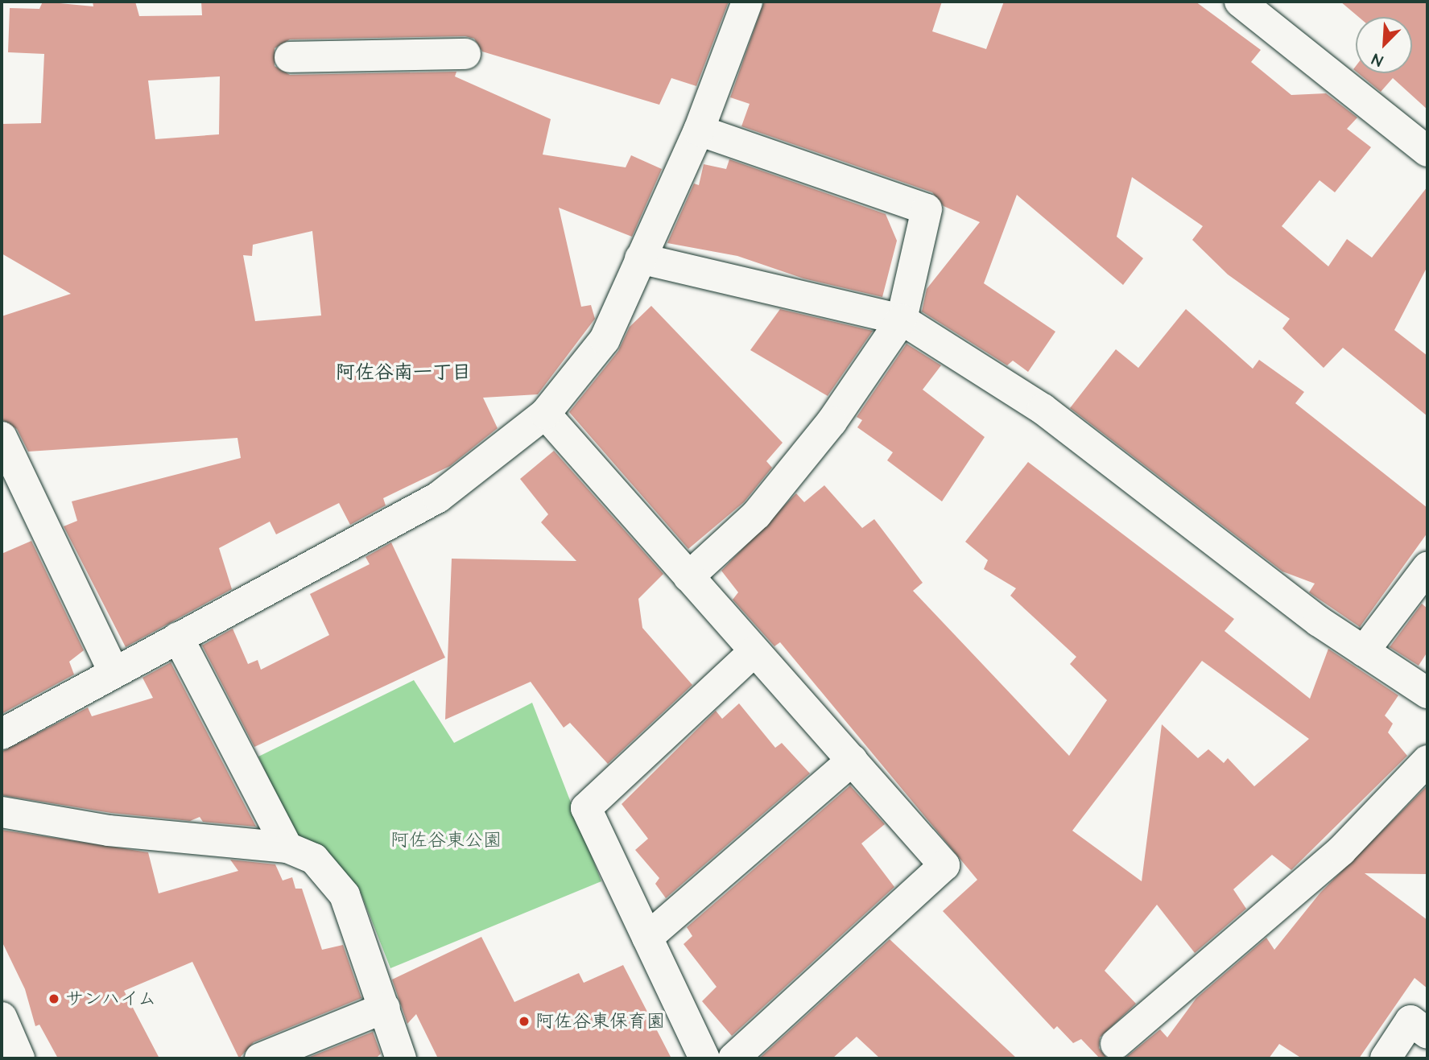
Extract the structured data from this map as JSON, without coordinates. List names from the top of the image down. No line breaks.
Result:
{"districts":["阿佐谷南一丁目"],"parks":["阿佐谷東公園"],"places":["サンハイム","阿佐谷東保育園"],"north":"bottom left"}
